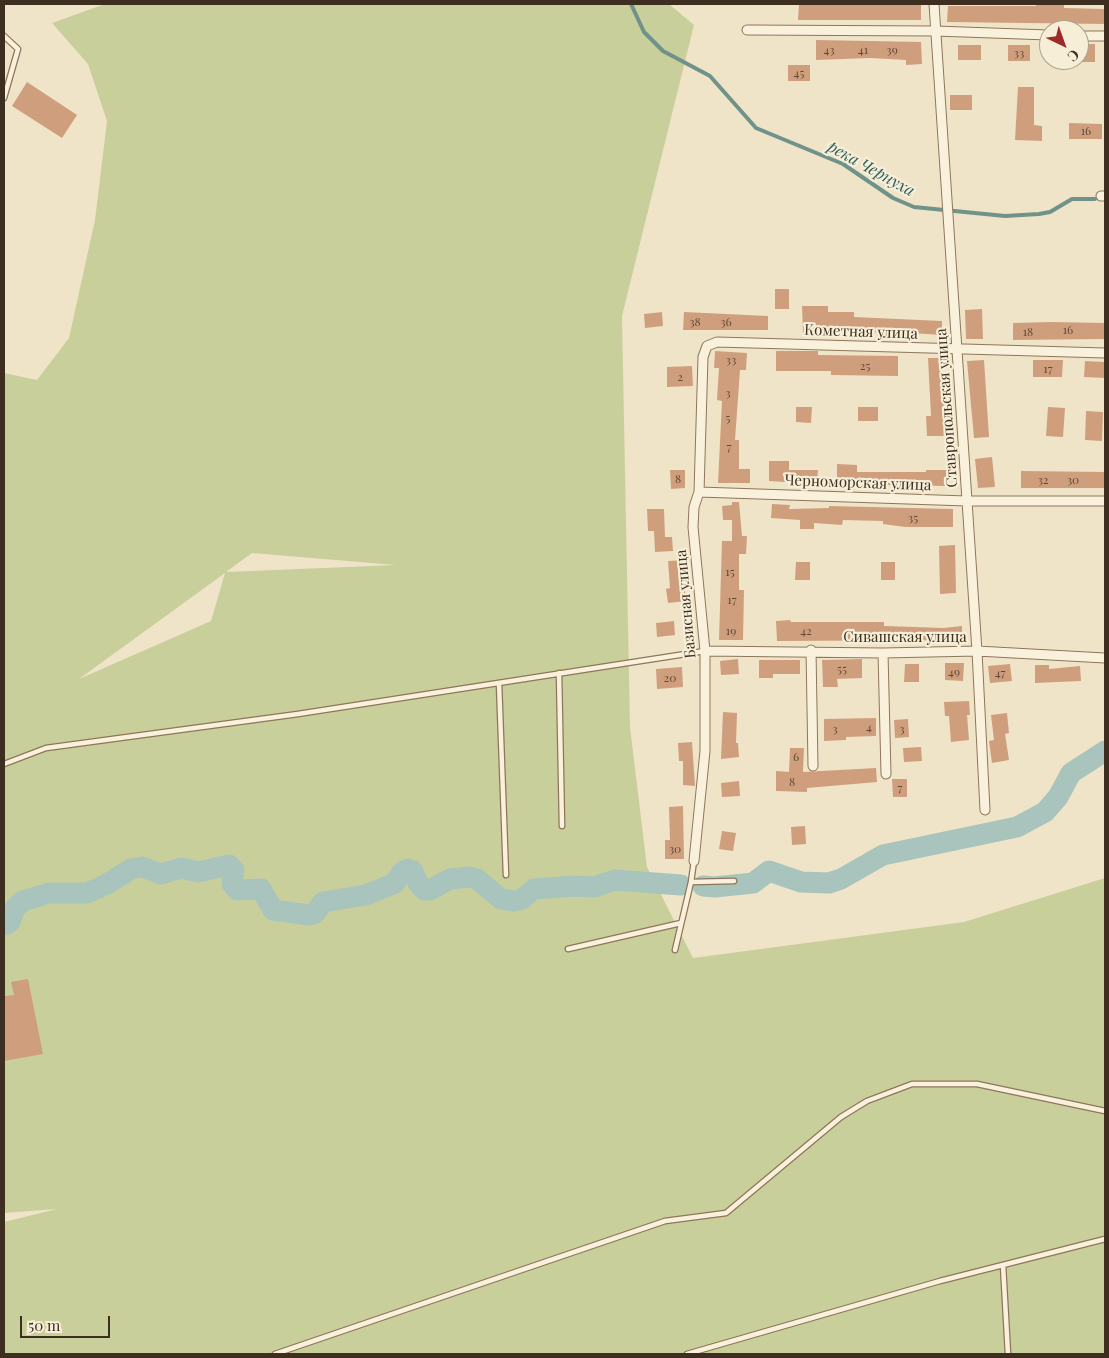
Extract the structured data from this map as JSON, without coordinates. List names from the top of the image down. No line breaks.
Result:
{"streets":{"street":["Кометная улица","Ставропольская улица","Черноморская улица","Базисная улица","Сивашская улица"]},"crossings":[["Кометная улица","Ставропольская улица"],["Кометная улица","Базисная улица"],["Ставропольская улица","Черноморская улица"],["Ставропольская улица","Сивашская улица"],["Черноморская улица","Базисная улица"],["Базисная улица","Сивашская улица"]],"water":["река Чернуха"],"house_numbers":["43","41","39","33","45","16","38","36","16","18","33","25","17","2","3","5","7","8","32","30","35","15","17","19","42","55","49","47","20","4","3","3","6","8","7","30"],"scale_bar":"50 m","north":"bottom right"}
